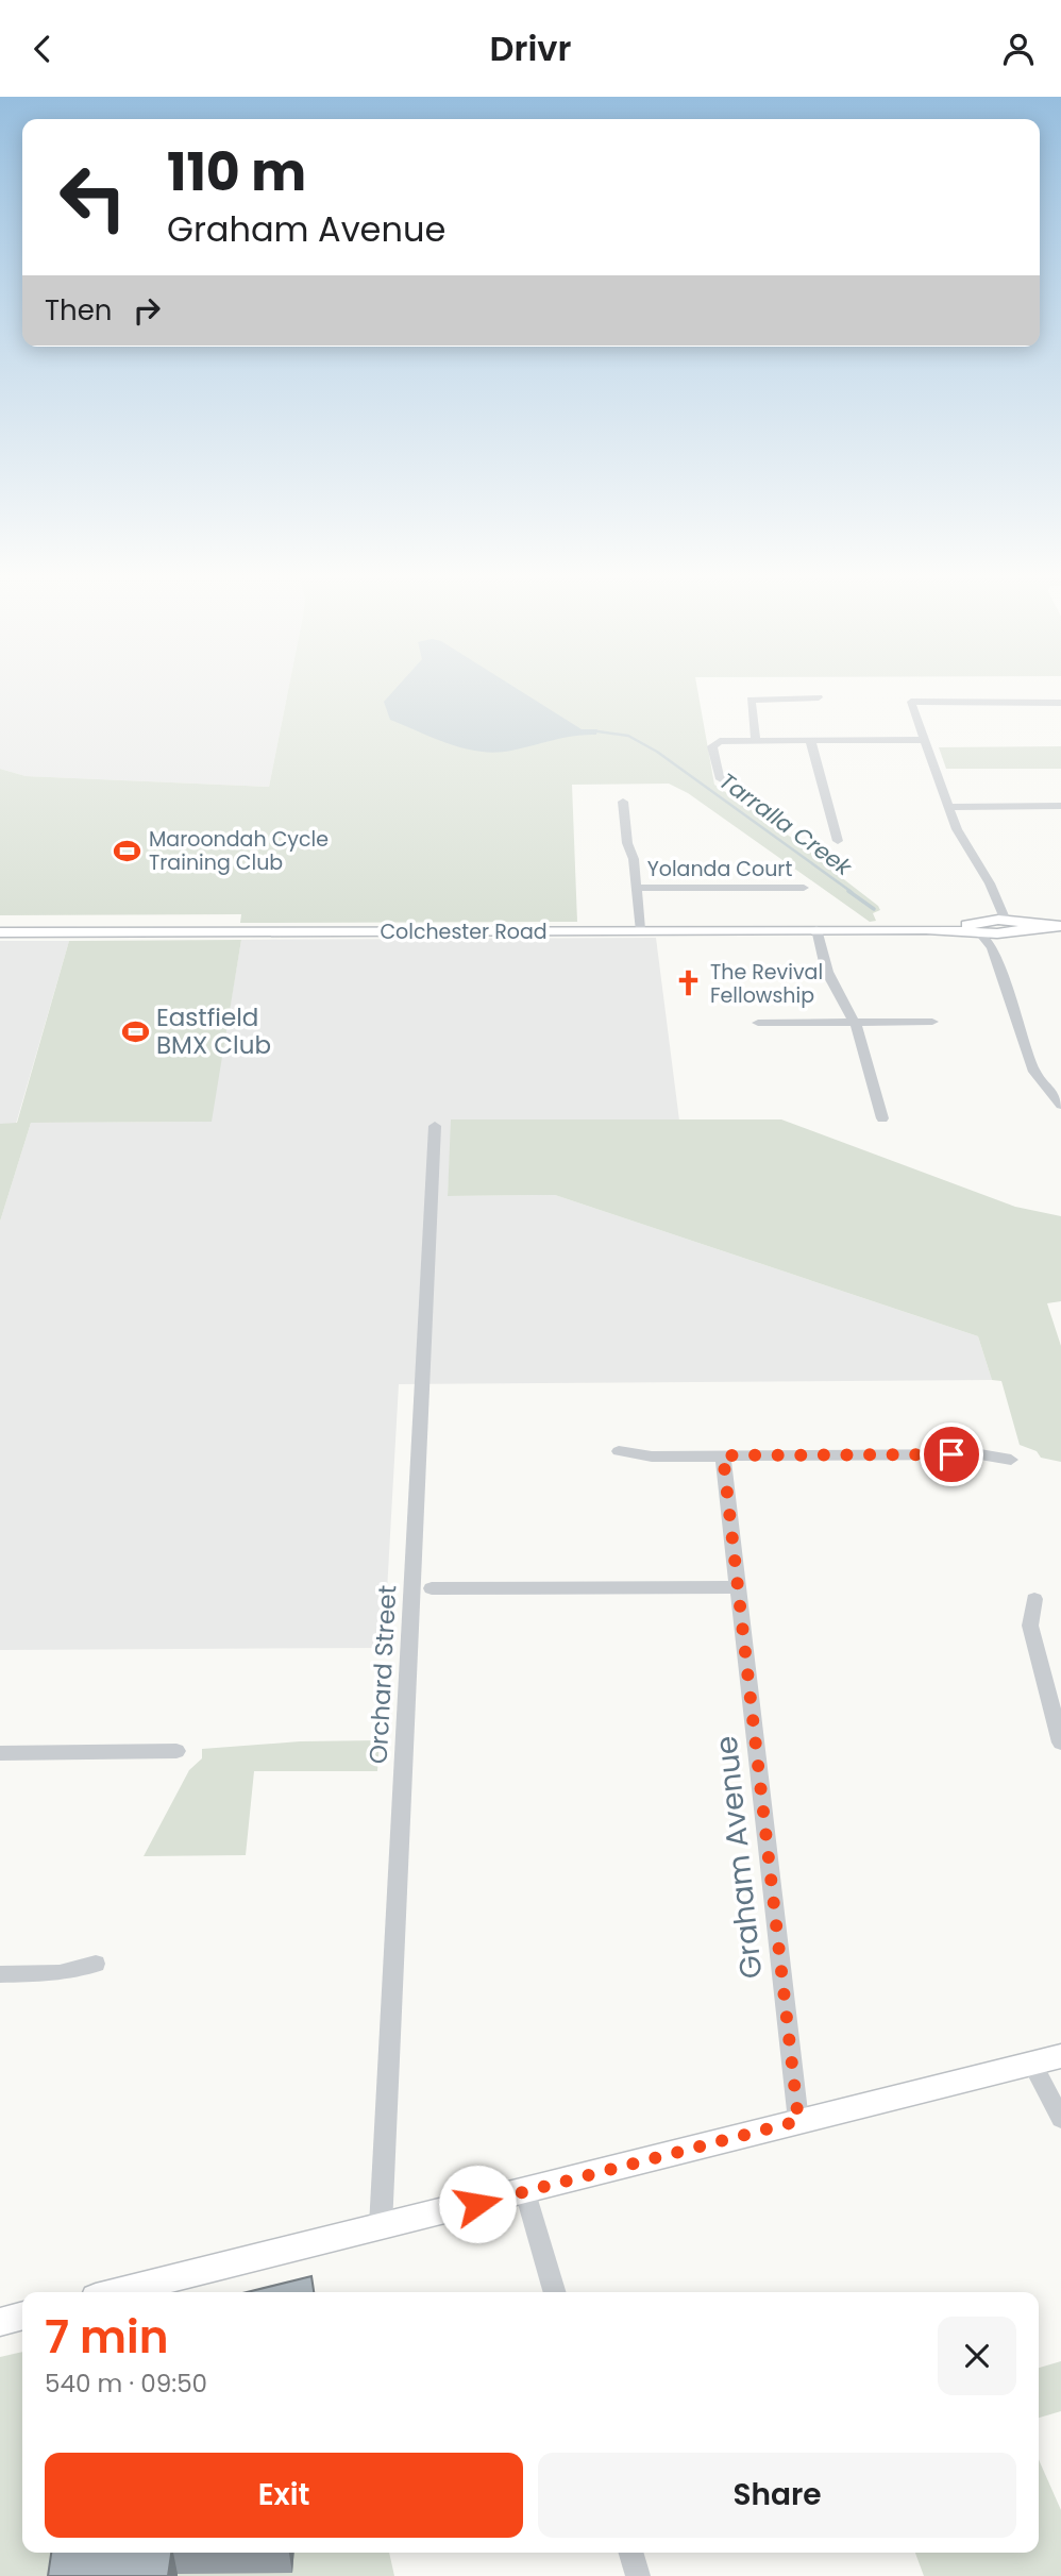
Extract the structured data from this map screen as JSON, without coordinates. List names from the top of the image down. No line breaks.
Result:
{"streets":{"main road":["Colchester Road"],"street":["Yolanda Court","Orchard Street","Graham Avenue"]},"water":["Tarralla Creek"],"places":{"sports":["Maroondah Cycle Training Club","Eastfield BMX Club"],"church":["The Revival Fellowship"]},"page":{"header":"Drivr","turn":["110 m","Graham Avenue"],"then":"Then","heading":["7 min","540 m · 09:50"],"buttons":["Exit","Share"]}}
